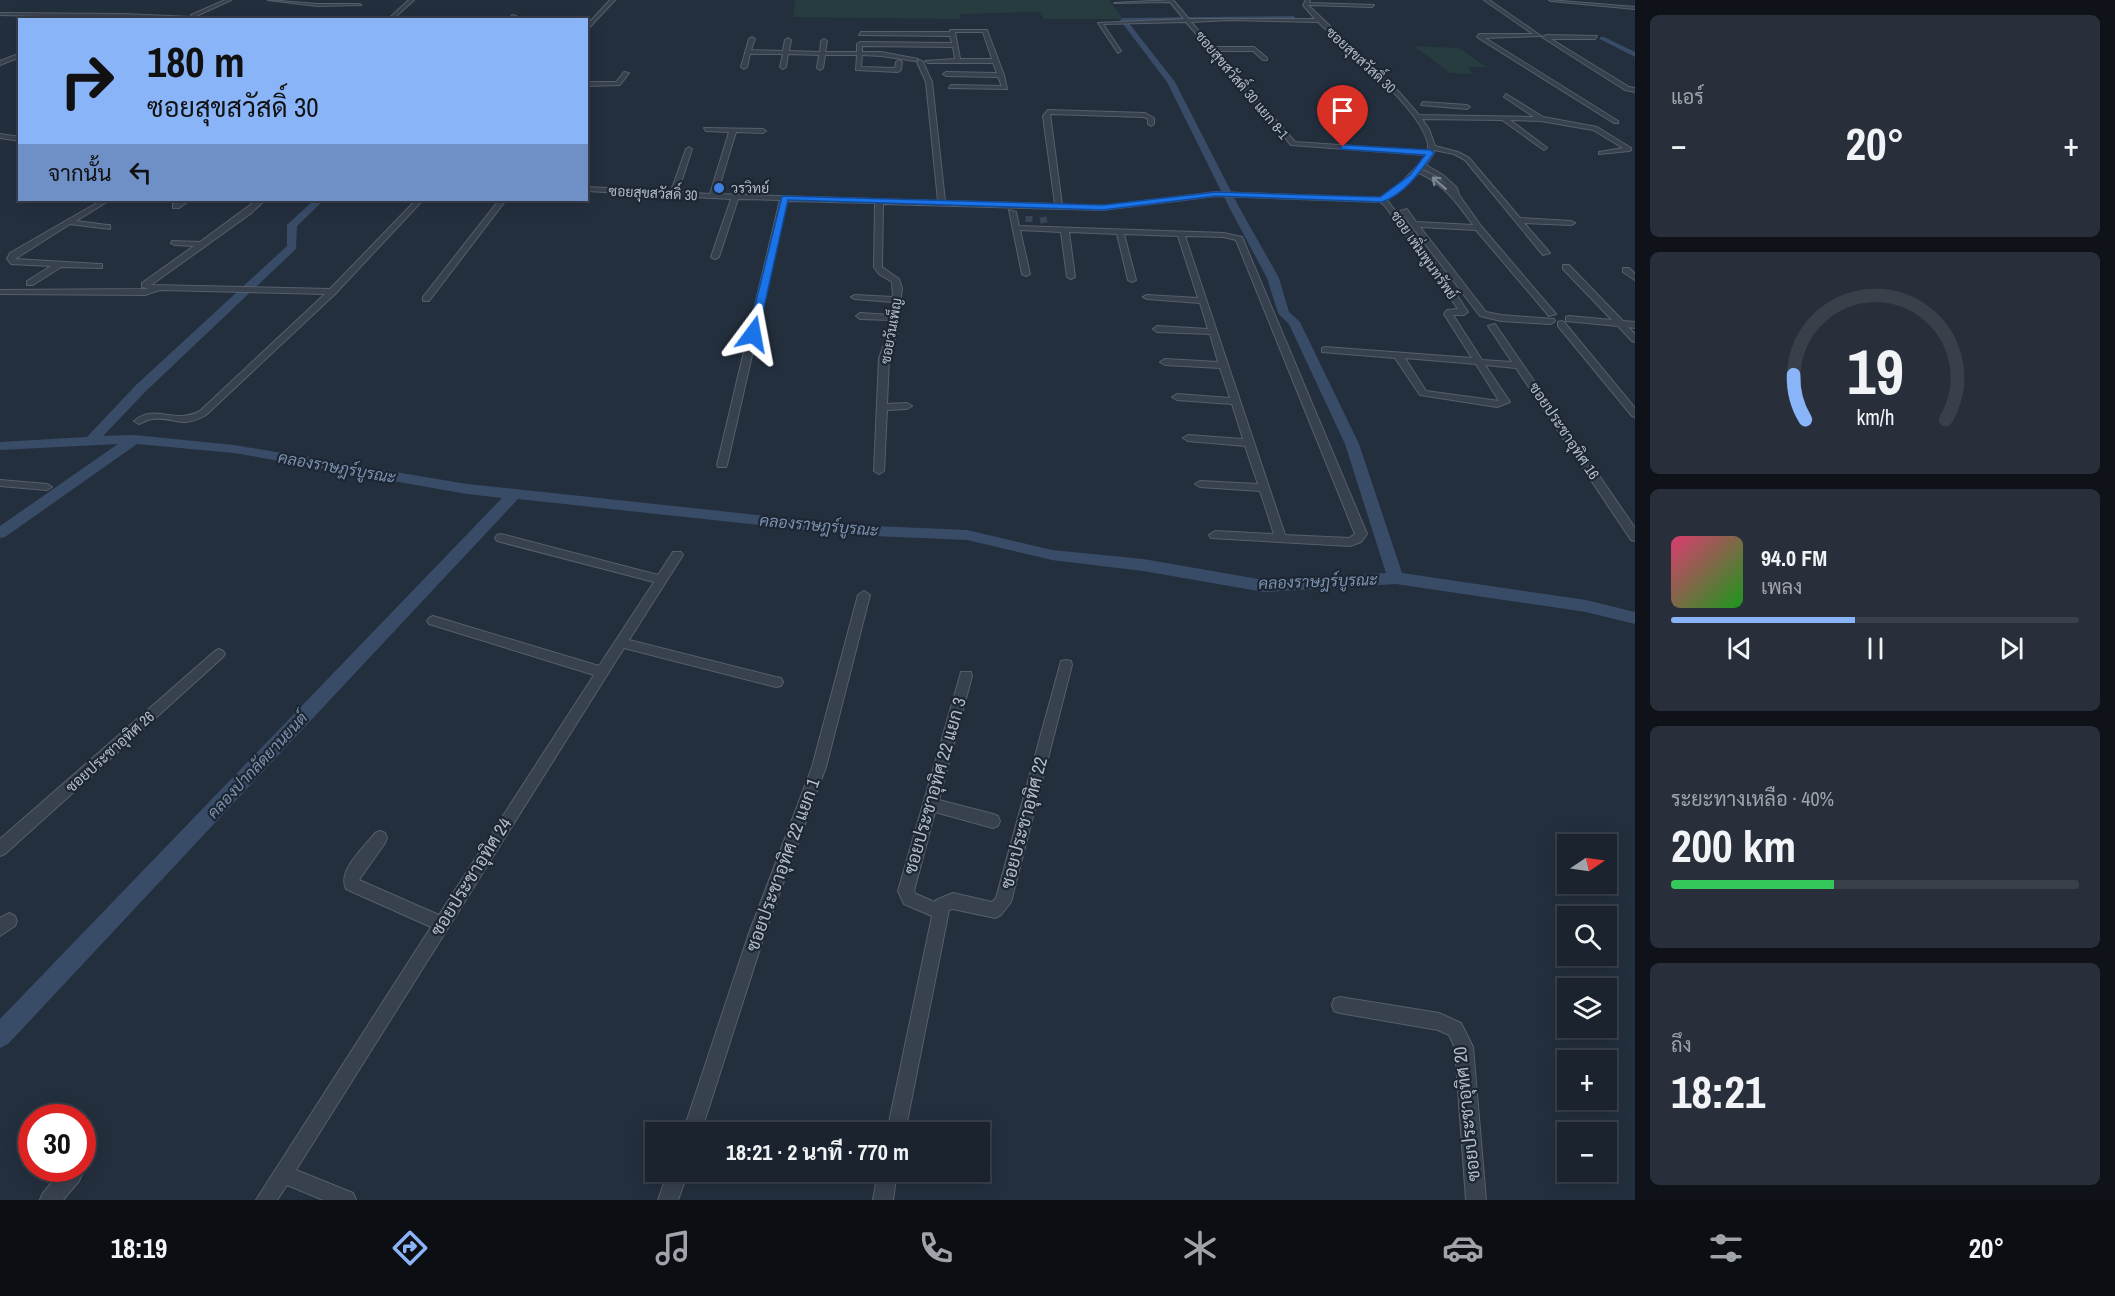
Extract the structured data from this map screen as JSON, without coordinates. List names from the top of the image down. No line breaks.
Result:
{"streets":{"street":["ซอยสุขสวัสดิ์ 30","ซอยสุขสวัสดิ์ 30 แยก 8-1","ซอย เพิ่มพูนทรัพย์","ซอยวันเพ็ญ","ซอยประชาอุทิศ 16","ซอยประชาอุทิศ 26","ซอยประชาอุทิศ 22 แยก 3","ซอยประชาอุทิศ 22","ซอยประชาอุทิศ 22 แยก 1","ซอยประชาอุทิศ 24","ซอยประชาอุทิศ 20"]},"crossings":[["ซอยสุขสวัสดิ์ 30","ซอยสุขสวัสดิ์ 30 แยก 8-1"],["ซอยสุขสวัสดิ์ 30","ซอย เพิ่มพูนทรัพย์"],["ซอยสุขสวัสดิ์ 30","ซอยวันเพ็ญ"],["ซอยประชาอุทิศ 22 แยก 3","ซอยประชาอุทิศ 22"]],"water":["คลองราษฎร์บูรณะ","คลองปากลัดยานยนต์"],"places":["วรวิทย์"],"north":"right","page":{"tile":["แอร์",["ระยะทางเหลือ · 40%","200 km"],["ถึง","18:21"]],"turn":["180 m","ซอยสุขสวัสดิ์ 30"],"heat":["−","20°","+"],"then":"จากนั้น","song":["94.0 FM","เพลง"],"map_buttons":["+","−"],"limit":"30","trip":"18:21 · 2 นาที · 770 m","tabs":["18:19","20°"],"gauge":["19","km/h"]}}
